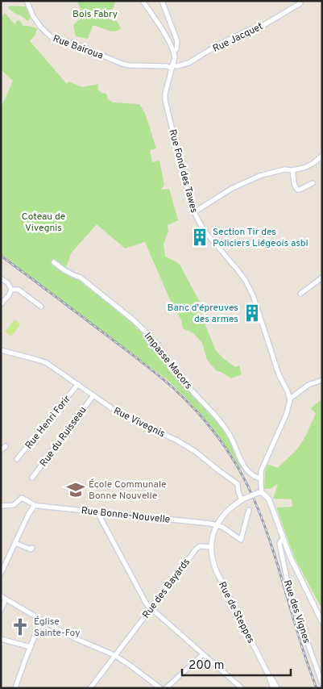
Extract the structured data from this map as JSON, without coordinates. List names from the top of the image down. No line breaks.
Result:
{"streets":{"street":["Rue Jacquet","Rue Bairoua","Rue Fond des Tawes","Impasse Macors","Rue Henri Forir","Rue Vivegnis","Rue du Ruisseau","Rue Bonne-Nouvelle","Rue des Bayards","Rue des Vignes","Rue de Steppes"]},"crossings":[["Rue Jacquet","Rue Bairoua"],["Rue Jacquet","Rue Fond des Tawes"],["Rue Bairoua","Rue Fond des Tawes"],["Rue Henri Forir","Rue Vivegnis"],["Rue Vivegnis","Rue du Ruisseau"],["Rue des Bayards","Rue de Steppes"]],"parks":["Bois Fabry","Coteau de Vivegnis"],"places":{"building":["Section Tir des Policiers Liégeois asbl","Banc d'épreuves des armes"],"school or university":["École Communale Bonne Nouvelle"],"church":["Église Sainte-Foy"]},"scale_bar":"200 m"}
